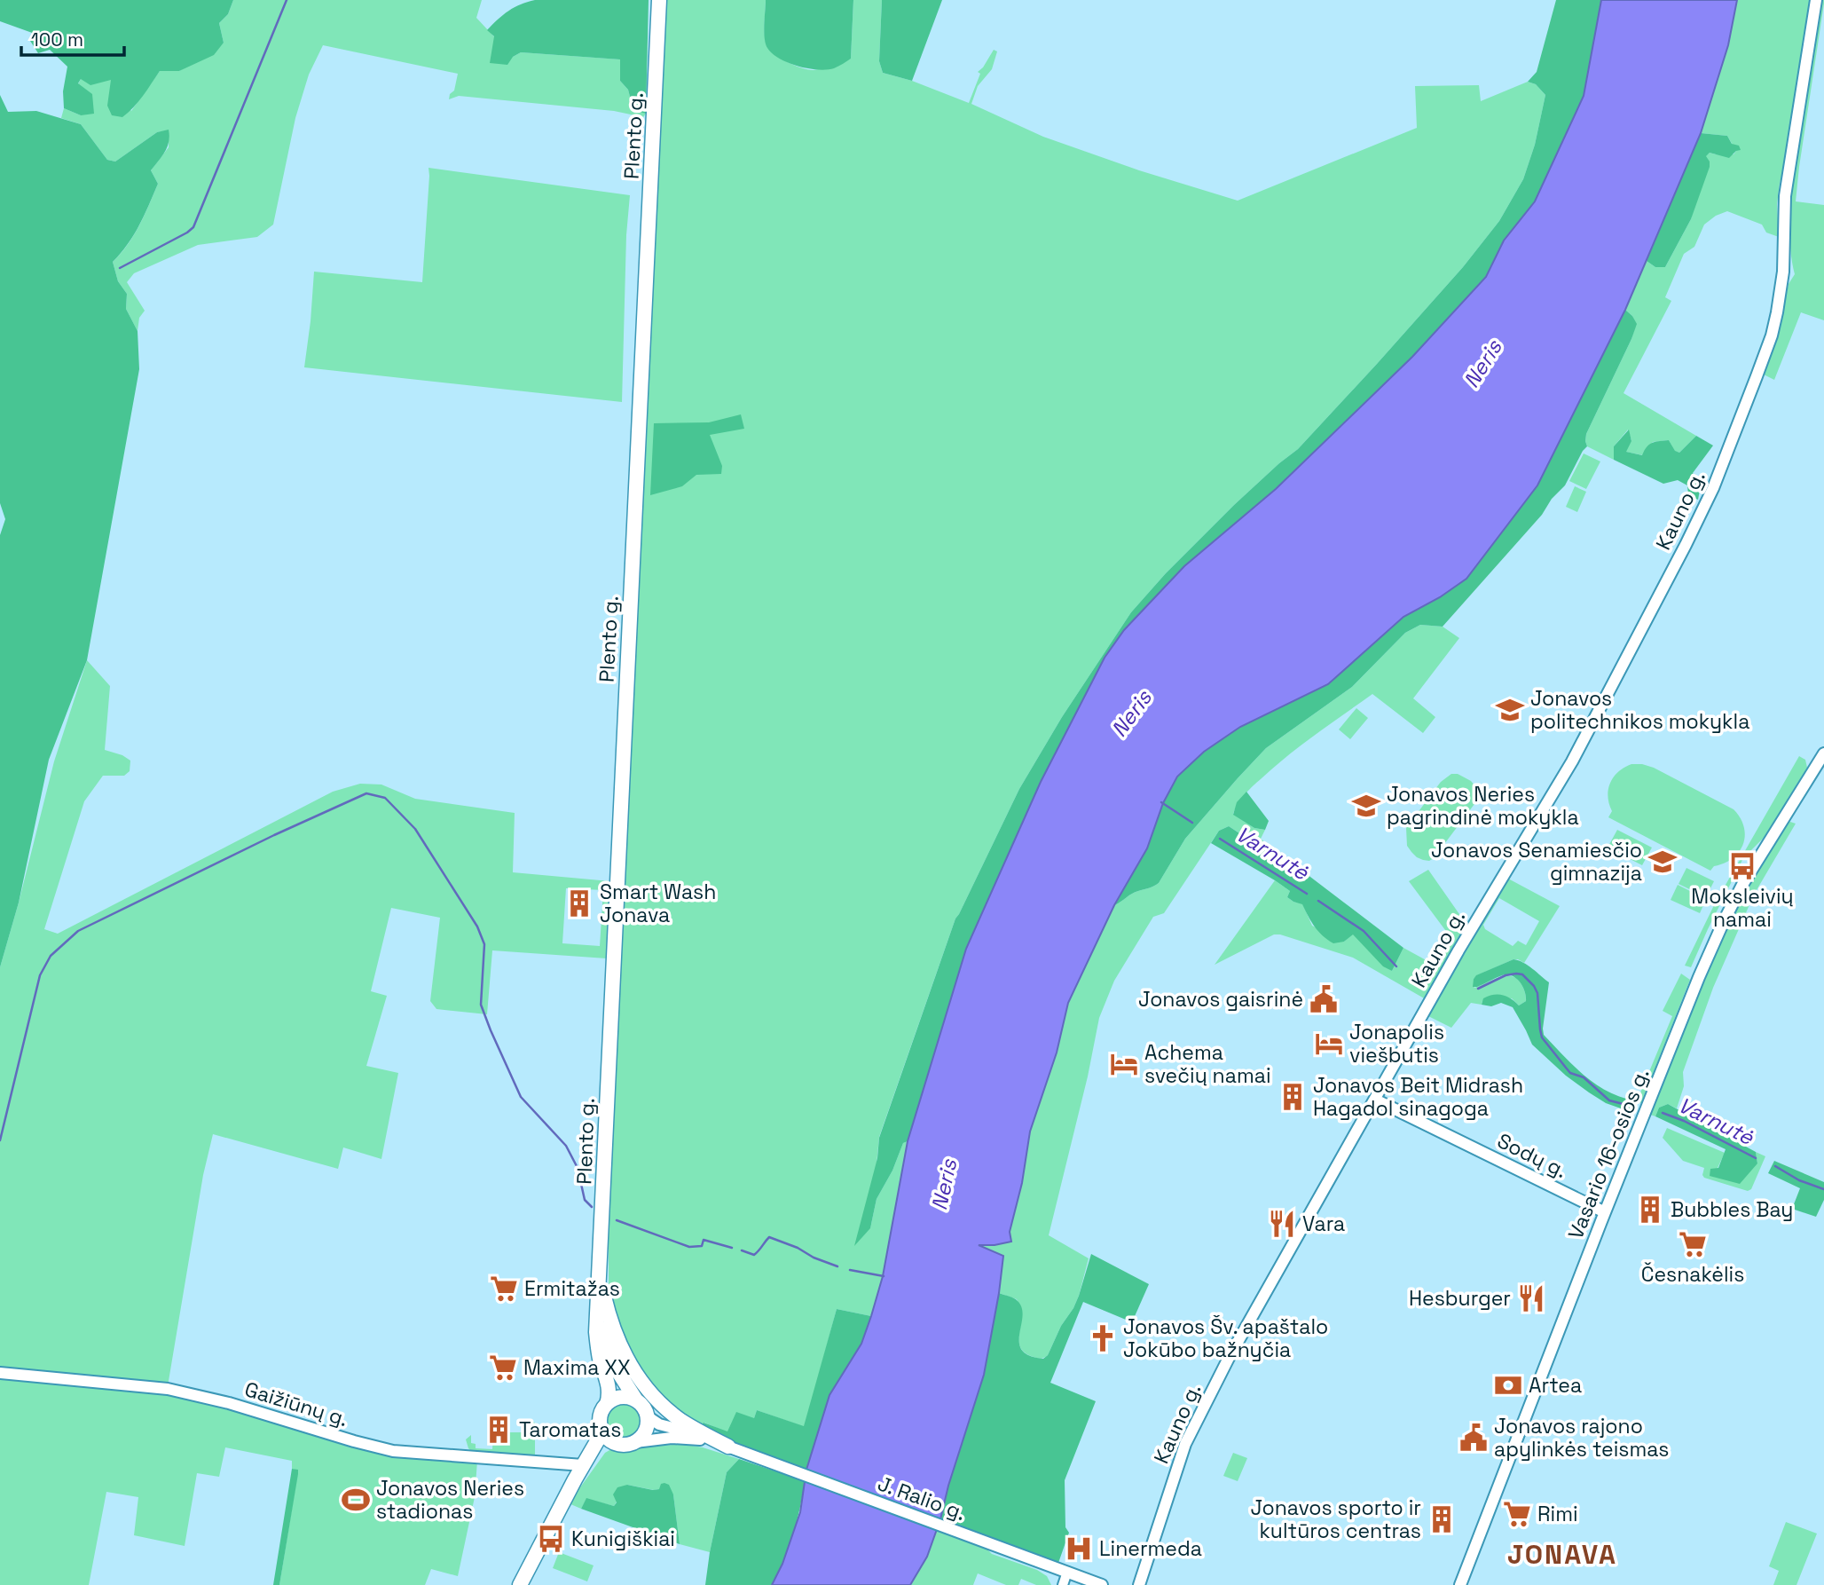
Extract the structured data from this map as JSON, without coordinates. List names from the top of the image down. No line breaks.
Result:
{"streets":{"highway":["Plento g."],"main road":["Kauno g.","Vasario 16-osios g.","Sodų g.","Gaižiūnų g.","J. Ralio g."]},"crossings":[["Kauno g.","Sodų g."],["Vasario 16-osios g.","Sodų g."]],"districts":["JONAVA"],"water":["Neris","Varnutė"],"places":{"school or university":["Jonavos politechnikos mokykla","Jonavos Neries pagrindinė mokykla","Jonavos Senamiesčio gimnazija"],"bus stop":["Moksleivių namai","Kunigiškiai"],"building":["Smart Wash Jonava","Jonavos Beit Midrash Hagadol sinagoga","Bubbles Bay","Taromatas","Jonavos sporto ir kultūros centras"],"public building":["Jonavos gaisrinė","Jonavos rajono apylinkės teismas"],"hotel":["Jonapolis viešbutis","Achema svečių namai"],"restaurant":["Vara","Hesburger"],"supermarket":["Česnakėlis","Ermitažas","Maxima XX","Rimi"],"church":["Jonavos Šv. apaštalo Jokūbo bažnyčia"],"bank":["Artea"],"sports":["Jonavos Neries stadionas"],"hospital":["Linermeda"]},"scale_bar":"100 m"}
